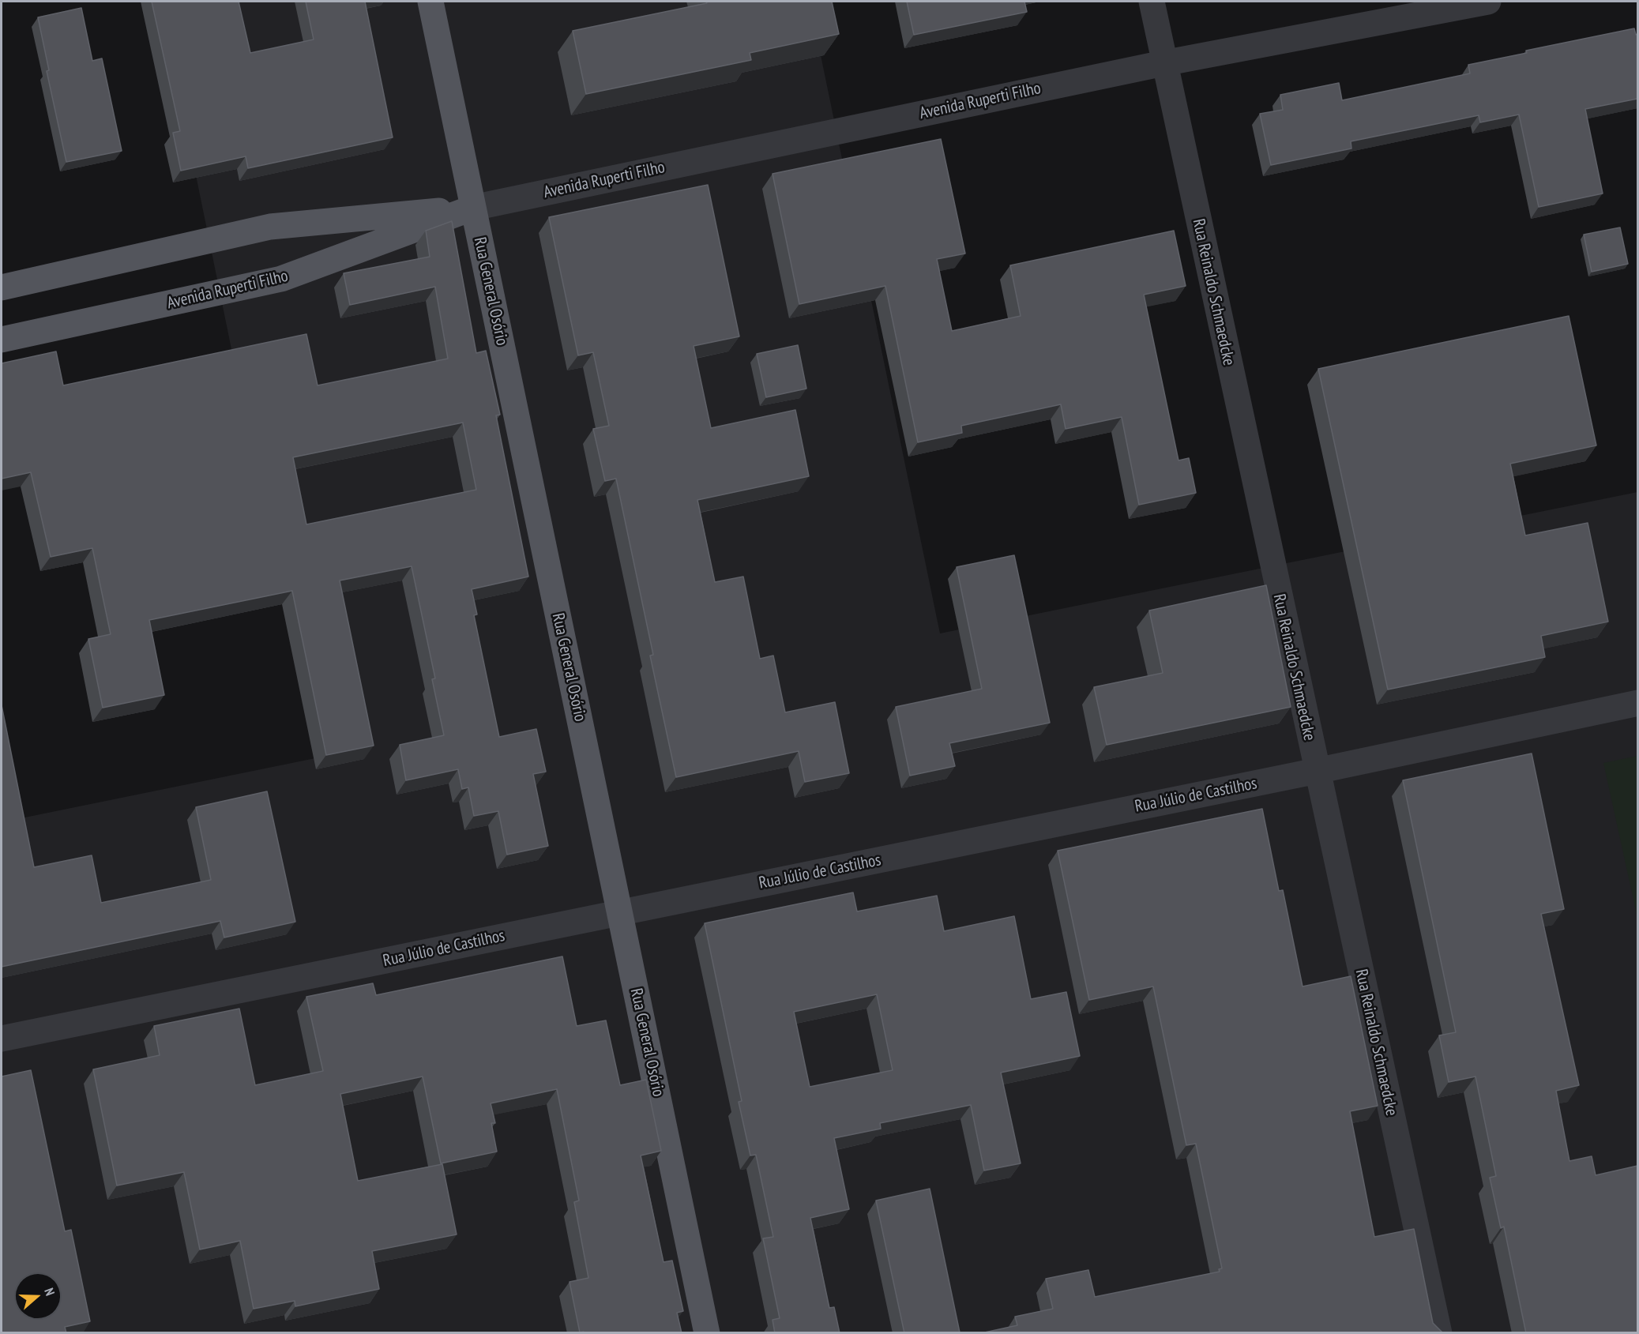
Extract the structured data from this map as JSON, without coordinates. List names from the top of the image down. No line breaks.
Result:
{"streets":{"main road":["Avenida Ruperti Filho","Rua General Osório"],"street":["Rua Reinaldo Schmaedcke","Rua Júlio de Castilhos"]},"crossings":[["Avenida Ruperti Filho","Rua General Osório"],["Avenida Ruperti Filho","Rua Reinaldo Schmaedcke"],["Rua General Osório","Rua Júlio de Castilhos"],["Rua Reinaldo Schmaedcke","Rua Júlio de Castilhos"]],"north":"right"}
